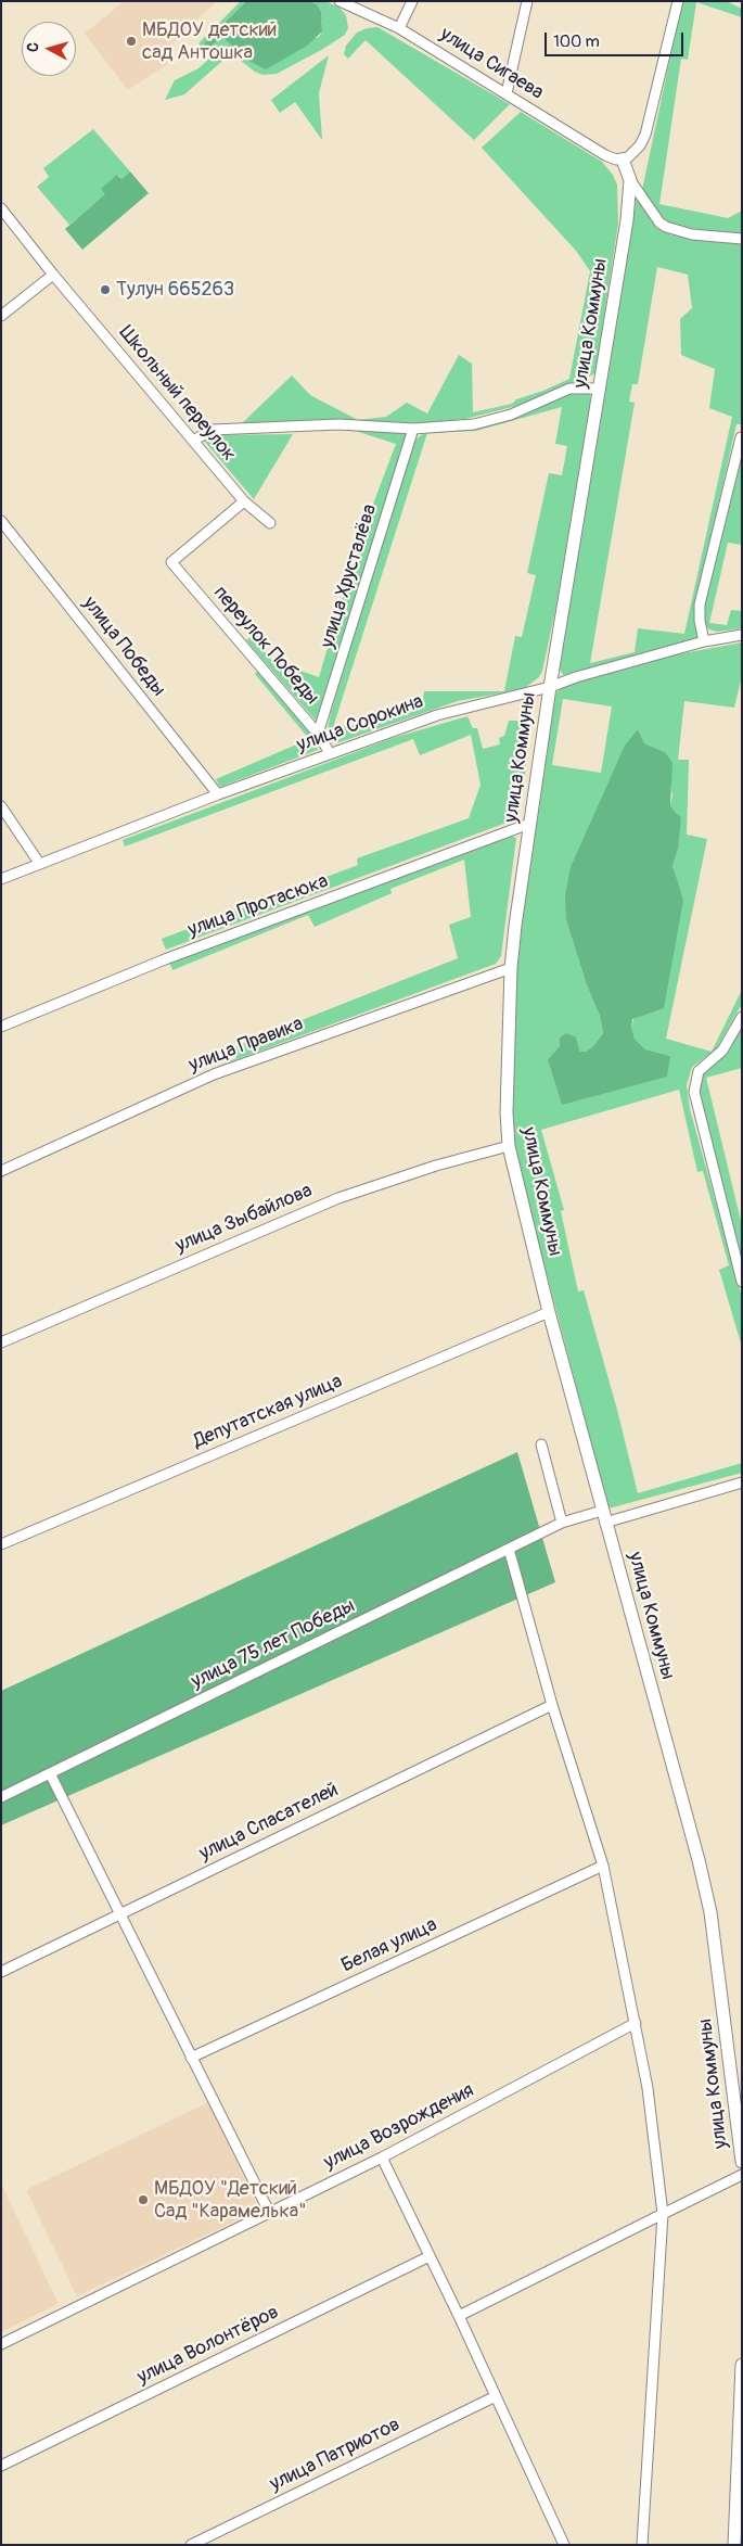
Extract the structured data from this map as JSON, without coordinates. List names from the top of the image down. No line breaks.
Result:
{"streets":{"street":["улица Сигаева","улица Коммуны","Школьный переулок","улица Хрусталёва","переулок Победы","улица Победы","улица Сорокина","улица Протасюка","улица Правика","улица Зыбайлова","Депутатская улица","улица 75 лет Победы","улица Спасателей","Белая улица","улица Возрождения","улица Волонтёров","улица Патриотов"]},"crossings":[["улица Коммуны","улица Сорокина"],["улица Коммуны","улица Протасюка"],["улица Коммуны","улица Правика"],["улица Коммуны","улица Зыбайлова"],["улица Коммуны","Депутатская улица"],["улица Коммуны","улица 75 лет Победы"],["Школьный переулок","переулок Победы"],["улица Хрусталёва","переулок Победы"],["переулок Победы","улица Сорокина"],["улица Победы","улица Сорокина"]],"places":["МБДОУ детский сад Антошка","Тулун 665263","МБДОУ \"Детский Сад \"Карамелька\""],"scale_bar":"100 m","north":"left"}
